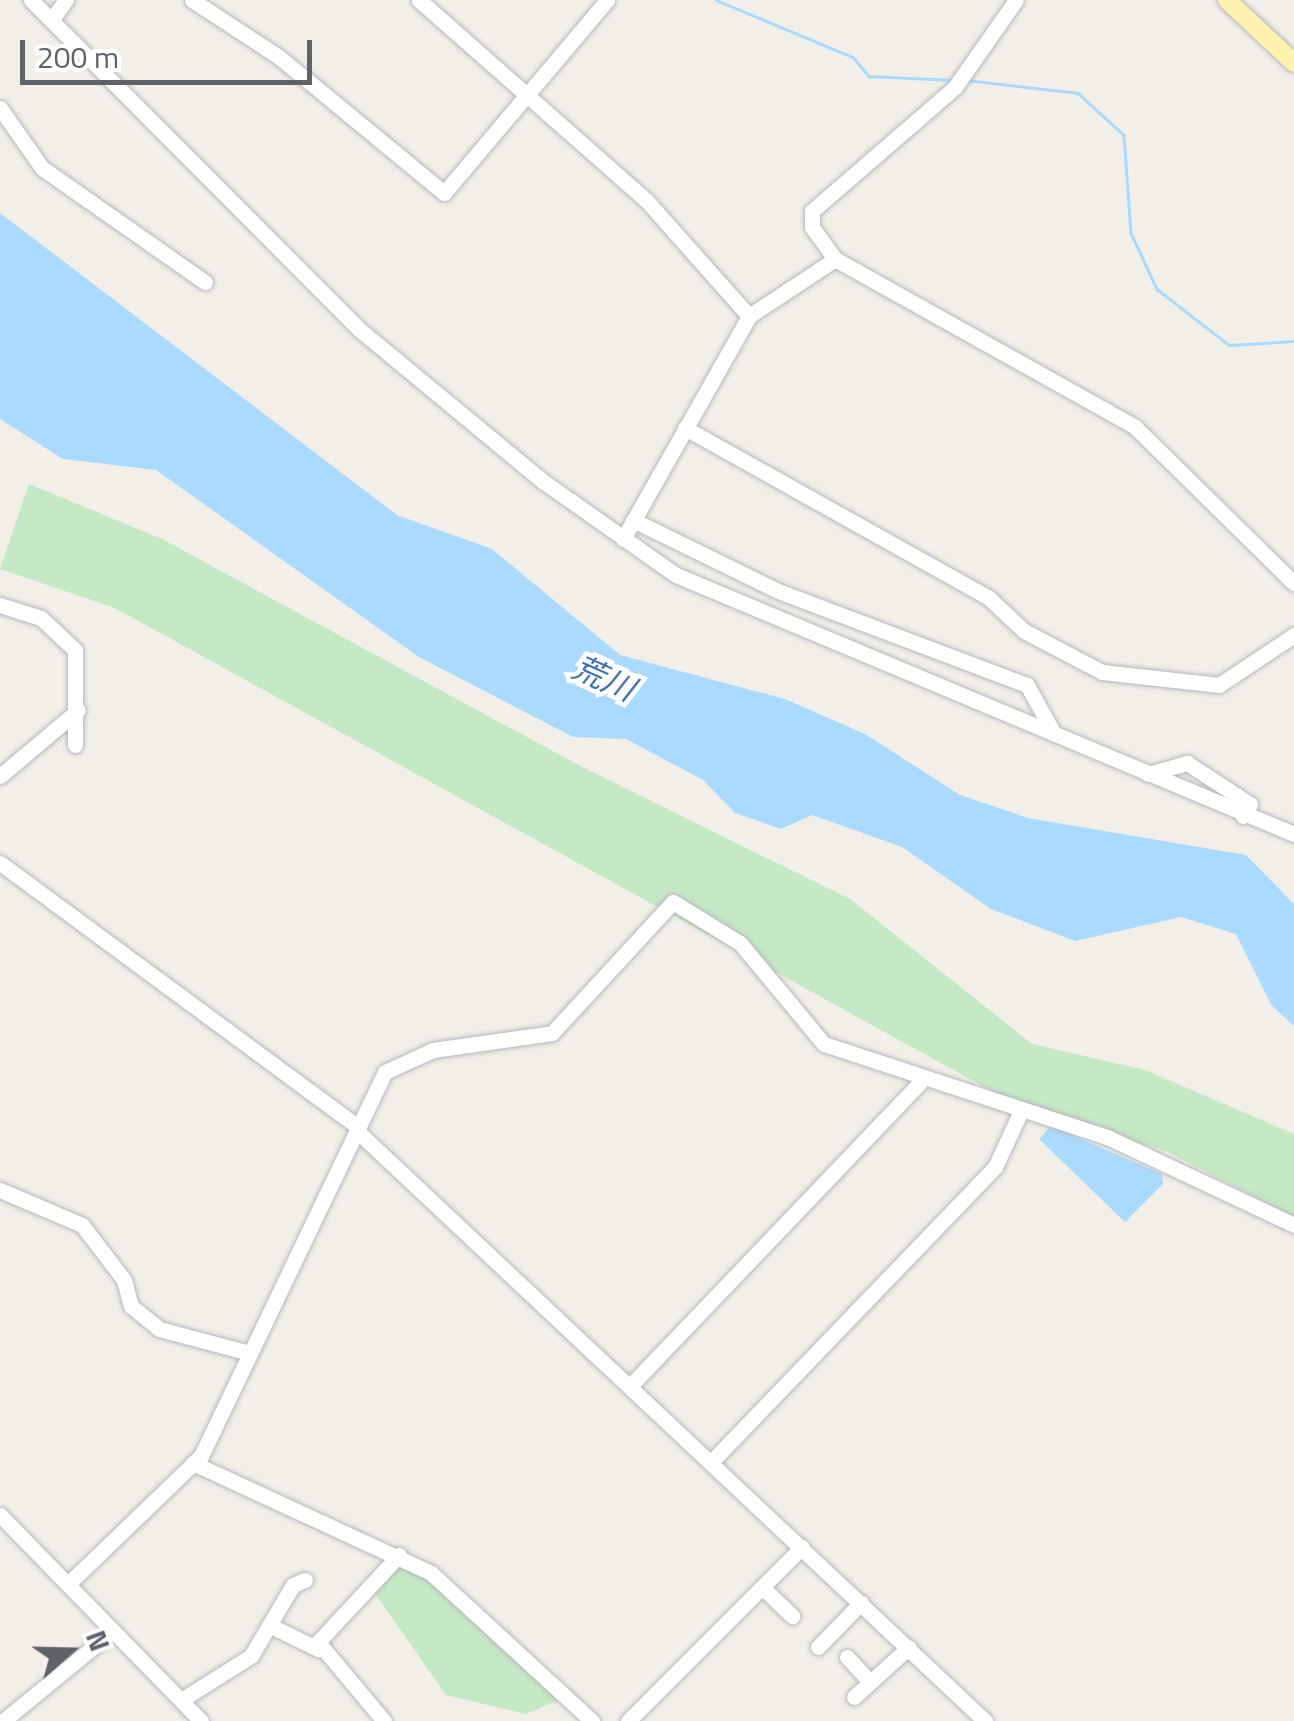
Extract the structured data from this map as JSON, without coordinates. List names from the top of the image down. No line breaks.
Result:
{"water":["荒川"],"scale_bar":"200 m","north":"right"}
